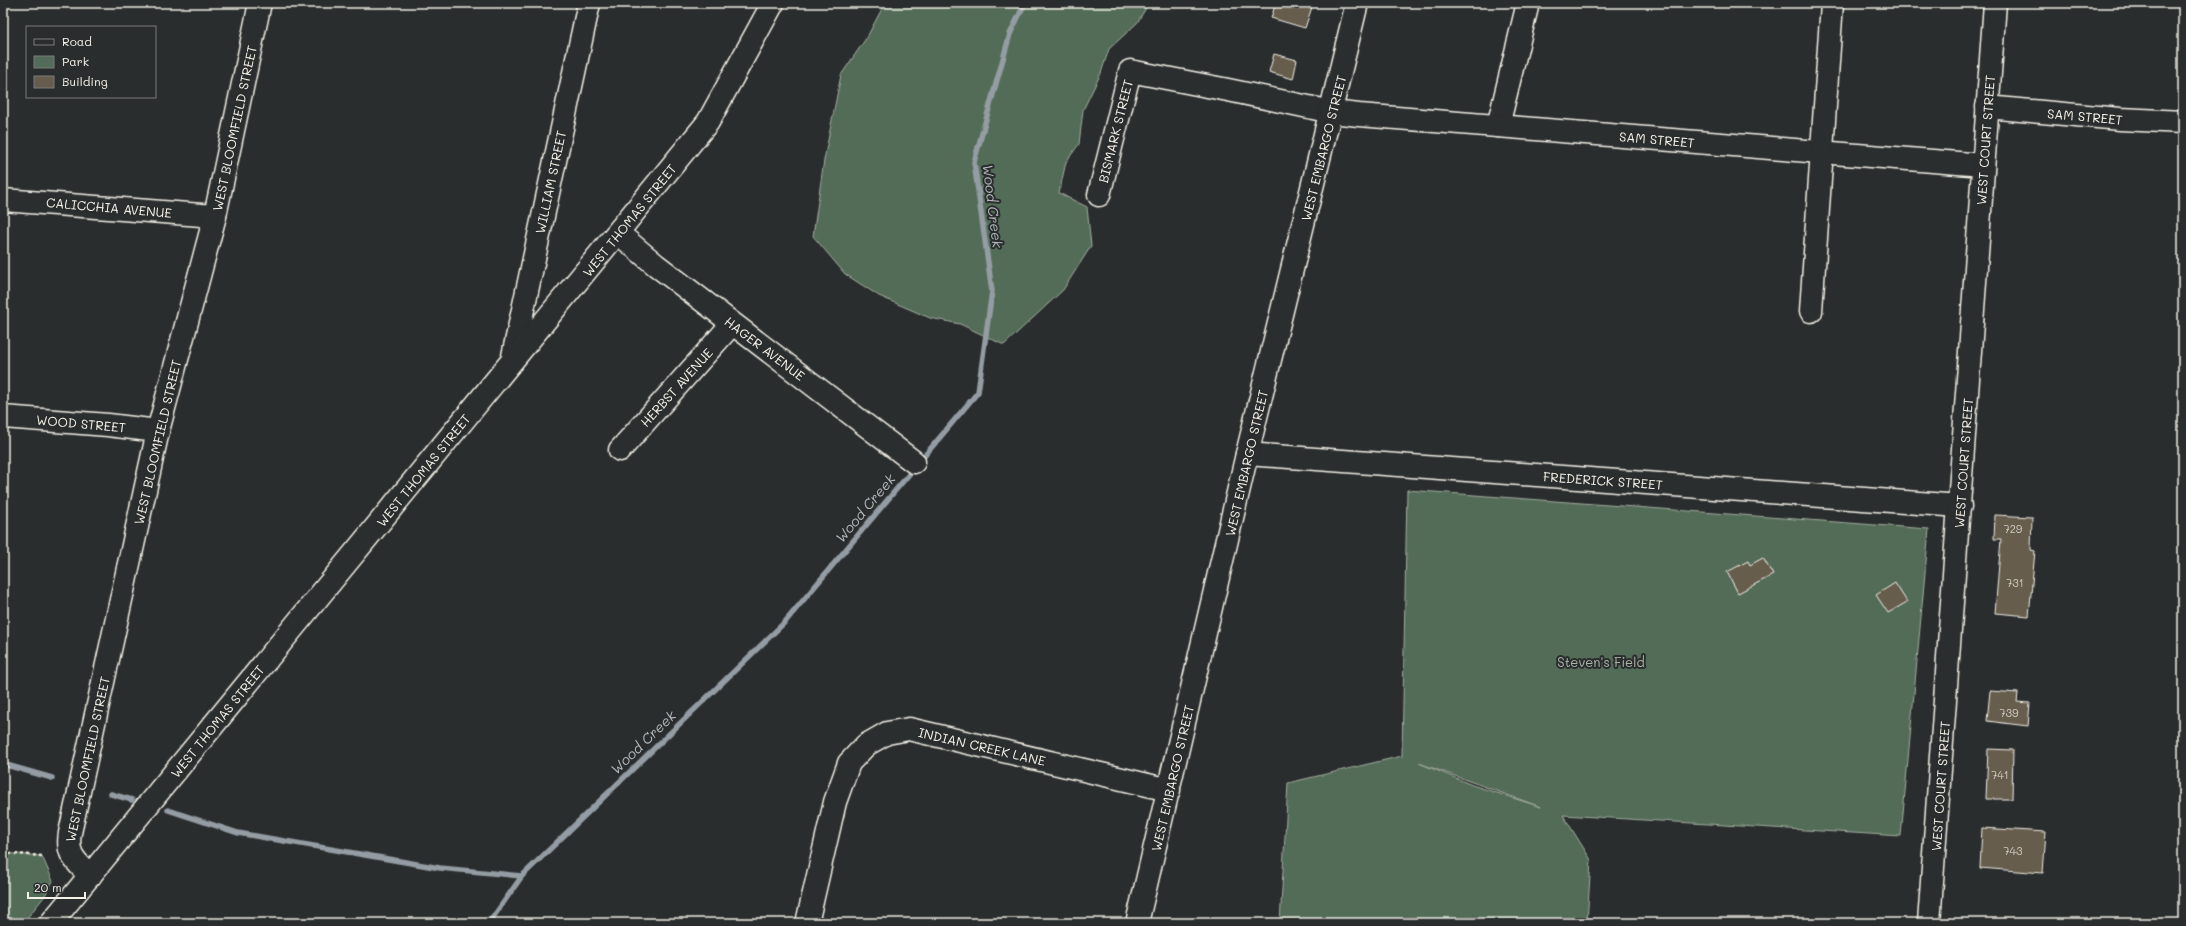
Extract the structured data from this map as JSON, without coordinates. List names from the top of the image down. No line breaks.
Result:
{"streets":{"street":["SAM STREET","WEST BLOOMFIELD STREET","BISMARK STREET","WEST COURT STREET","WEST EMBARGO STREET","WILLIAM STREET","CALICCHIA AVENUE","WEST THOMAS STREET","HAGER AVENUE","HERBST AVENUE","WOOD STREET","FREDERICK STREET","INDIAN CREEK LANE"]},"crossings":[["SAM STREET","BISMARK STREET"],["SAM STREET","WEST COURT STREET"],["SAM STREET","WEST EMBARGO STREET"],["WEST BLOOMFIELD STREET","CALICCHIA AVENUE"],["WEST BLOOMFIELD STREET","WEST THOMAS STREET"],["WEST BLOOMFIELD STREET","WOOD STREET"],["WEST COURT STREET","FREDERICK STREET"],["WEST EMBARGO STREET","FREDERICK STREET"],["WEST EMBARGO STREET","INDIAN CREEK LANE"],["WILLIAM STREET","WEST THOMAS STREET"],["WEST THOMAS STREET","HAGER AVENUE"],["HAGER AVENUE","HERBST AVENUE"]],"water":["Wood Creek"],"parks":["Steven's Field"],"house_numbers":["729","731","739","741","743"],"legend":["Road","Park","Building"],"scale_bar":"20 m"}
